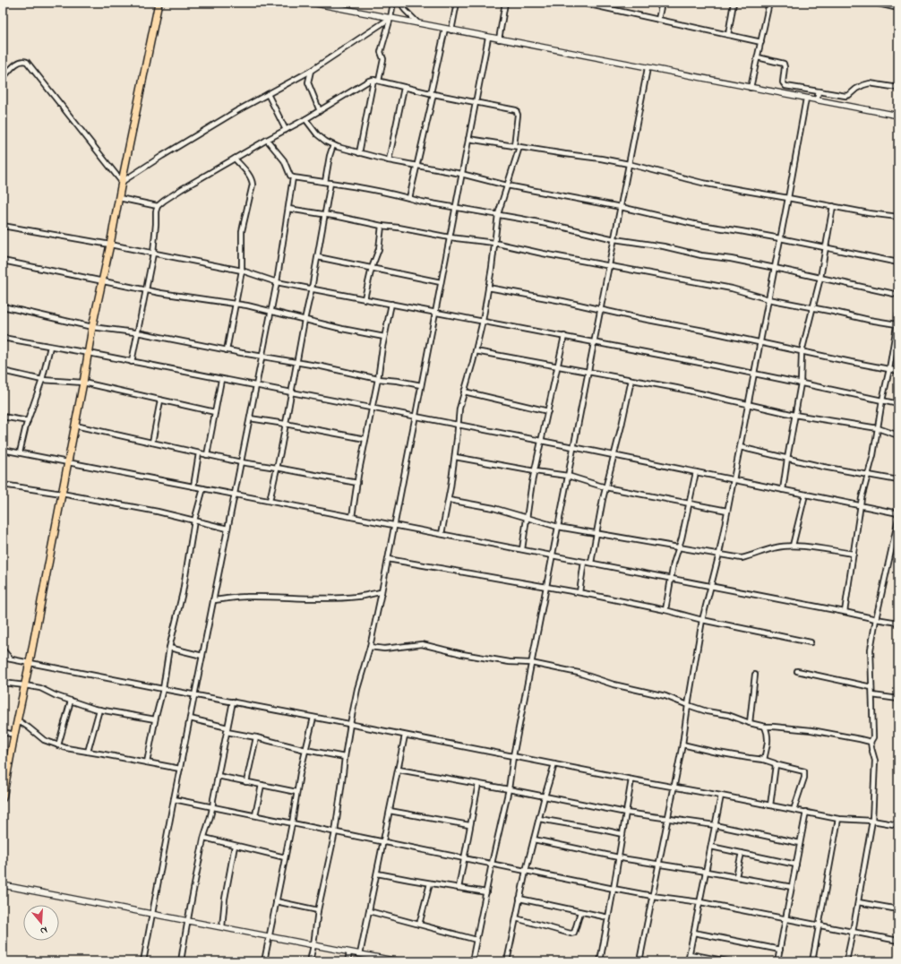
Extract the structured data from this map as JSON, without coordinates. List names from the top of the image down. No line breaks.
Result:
{"north":"bottom"}
